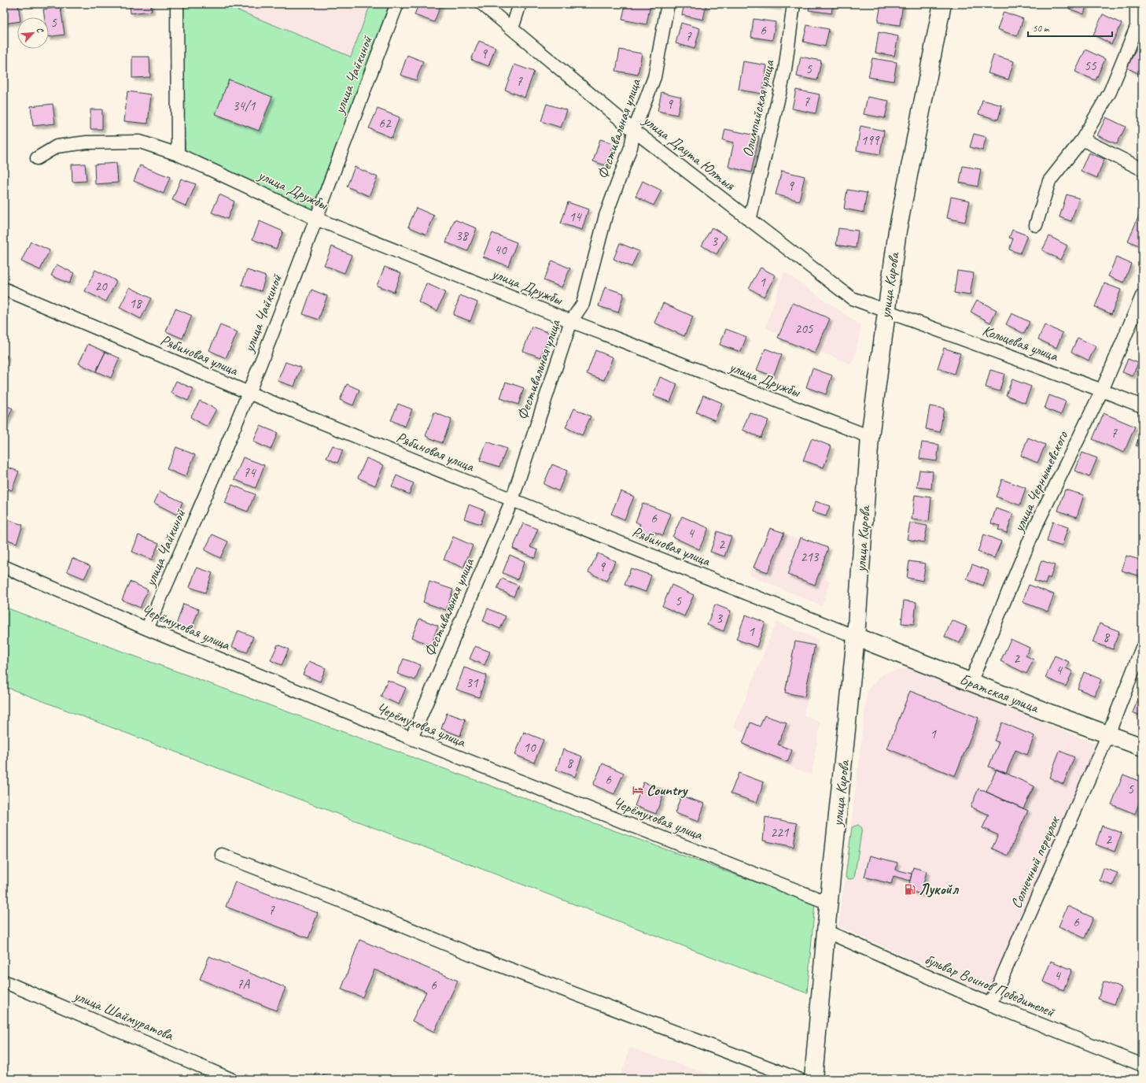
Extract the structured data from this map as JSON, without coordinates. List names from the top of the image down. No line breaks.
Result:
{"streets":{"main road":["улица Кирова","Братская улица"],"street":["улица Чайкиной","Олимпийская улица","Фестивальная улица","улица Даута Юлтыя","улица Дружбы","Кольцевая улица","Рябиновая улица","улица Чернышевского","Черёмуховая улица","Солнечный переулок","бульвар Воинов Победителей","улица Шаймуратова"]},"crossings":[["улица Чайкиной","улица Дружбы"],["улица Чайкиной","Рябиновая улица"],["улица Чайкиной","Черёмуховая улица"],["Олимпийская улица","улица Даута Юлтыя"],["Фестивальная улица","улица Даута Юлтыя"],["Фестивальная улица","улица Дружбы"],["Фестивальная улица","Рябиновая улица"],["Фестивальная улица","Черёмуховая улица"],["улица Даута Юлтыя","улица Кирова"],["улица Даута Юлтыя","Кольцевая улица"],["улица Дружбы","улица Кирова"],["улица Кирова","Кольцевая улица"],["улица Кирова","Рябиновая улица"],["улица Кирова","Черёмуховая улица"],["улица Кирова","Братская улица"],["улица Кирова","бульвар Воинов Победителей"],["Кольцевая улица","улица Чернышевского"],["Рябиновая улица","Братская улица"],["улица Чернышевского","Братская улица"],["Братская улица","Солнечный переулок"],["Солнечный переулок","бульвар Воинов Победителей"]],"places":{"hotel":["Country"],"fuel station":["Лукойл"]},"house_numbers":["5","6","7","9","55","5","7","7","9","34/1","62","199","9","14","38","3","40","1","20","18","205","7","74","6","4","2","213","9","5","3","1","8","2","4","31","1","10","8","6","5","221","2","7","6","4","7А","6"],"scale_bar":"50 m","north":"top right"}
